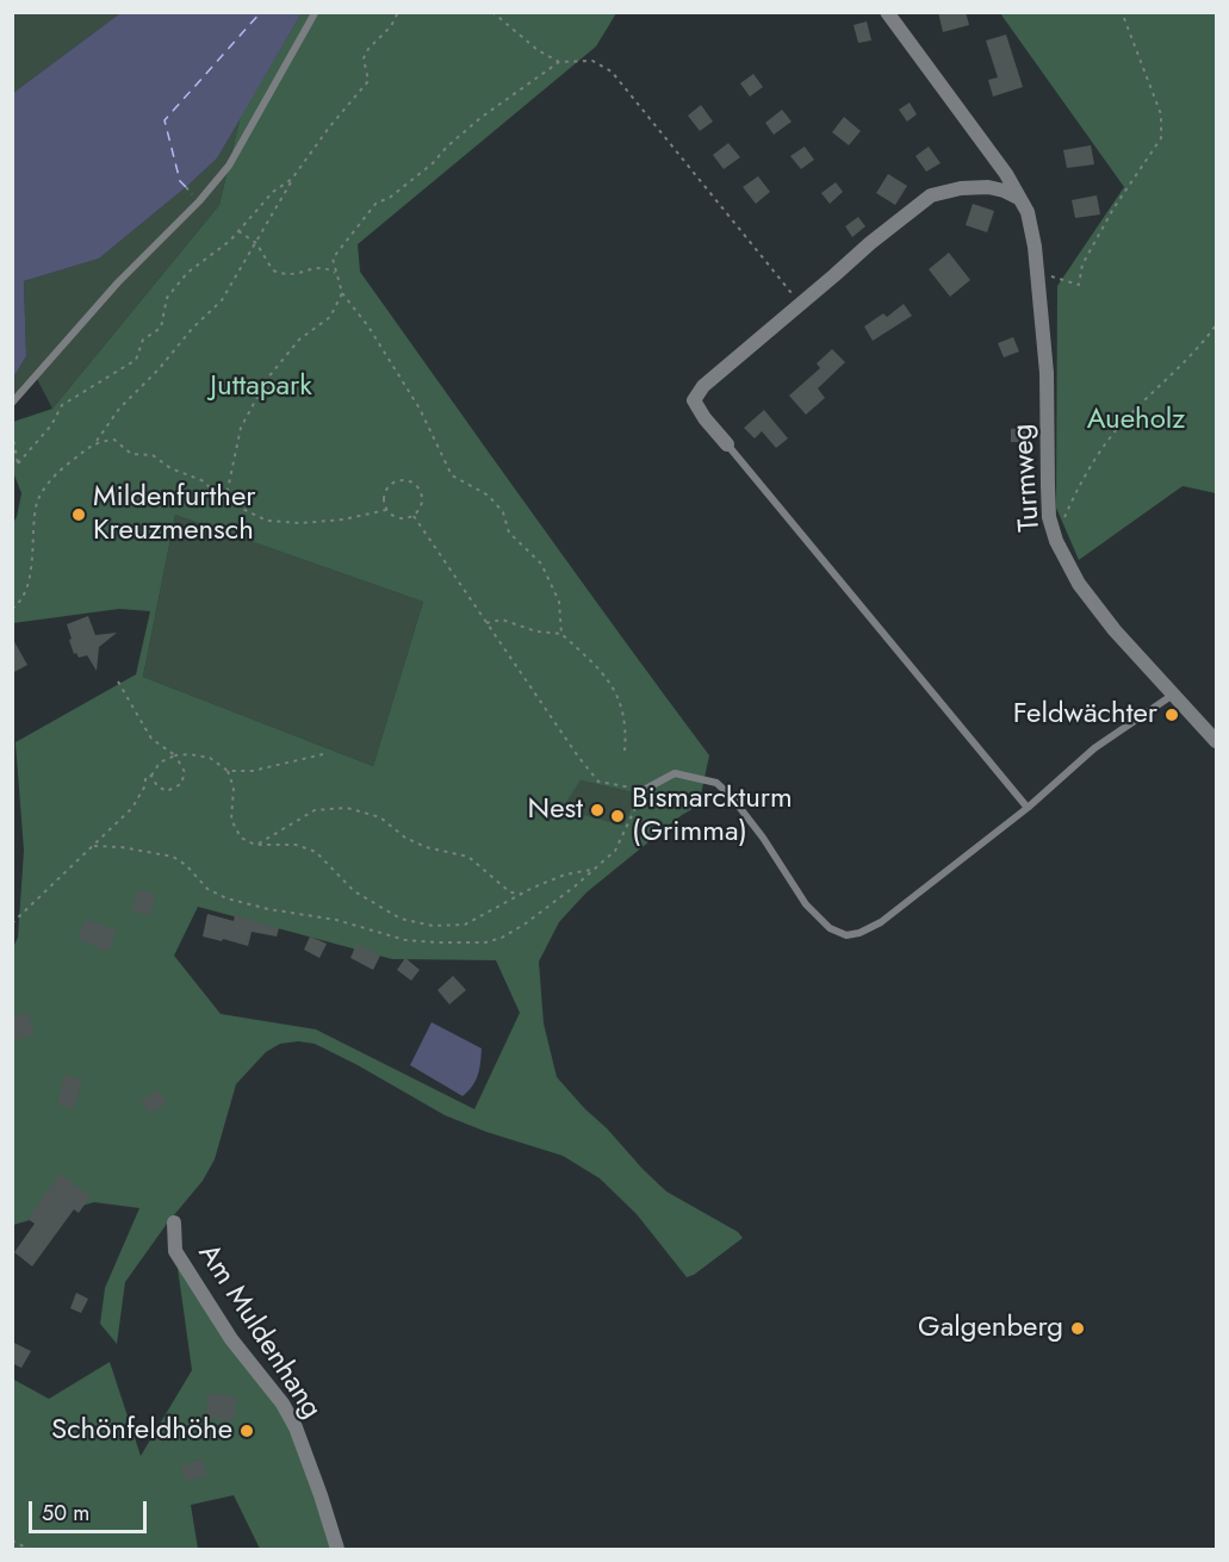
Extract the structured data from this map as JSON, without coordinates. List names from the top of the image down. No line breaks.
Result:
{"streets":{"street":["Turmweg","Am Muldenhang"]},"parks":["Juttapark","Aueholz"],"places":["Mildenfurther Kreuzmensch","Feldwächter","Nest","Bismarckturm (Grimma)","Galgenberg","Schönfeldhöhe"],"scale_bar":"50 m"}
